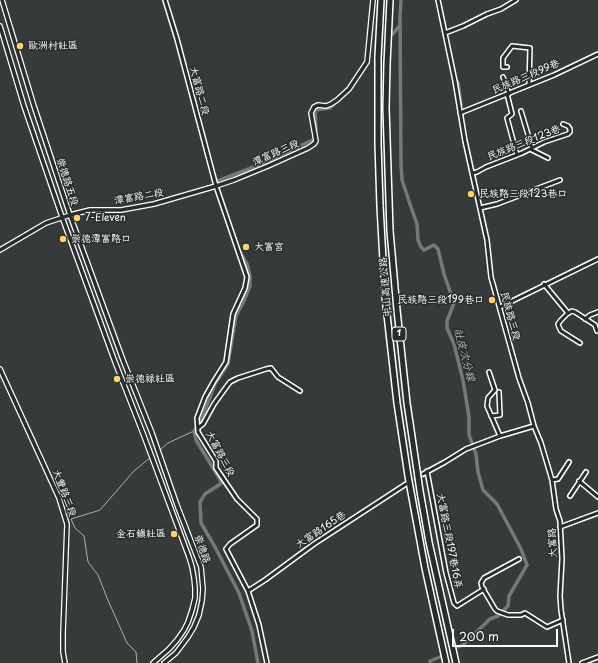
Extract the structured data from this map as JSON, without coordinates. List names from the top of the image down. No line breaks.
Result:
{"streets":{"highway":["中山高速公路","1"],"street":["民族路三段99巷","大富路二段","民族路三段123巷","潭富路三段","崇德路五段","潭富路二段","民族路三段","大富路三段","大豐路三段","大富路165巷","大富路三段197巷16弄","大富路","崇德路"]},"crossings":[["民族路三段99巷","民族路三段"],["大富路二段","潭富路三段"],["大富路二段","潭富路二段"],["大富路二段","大富路三段"],["民族路三段123巷","民族路三段"],["潭富路三段","潭富路二段"],["潭富路三段","大富路三段"],["崇德路五段","潭富路二段"],["崇德路五段","崇德路"],["潭富路二段","大富路三段"],["民族路三段","大富路"],["大富路三段","大富路165巷"]],"water":["社皮次分線"],"places":["歐洲村社區","民族路三段123巷口","7-Eleven","崇德潭富路口","大富宮","民族路三段199巷口","崇德祿社區","金石鎮社區"],"scale_bar":"200 m"}
